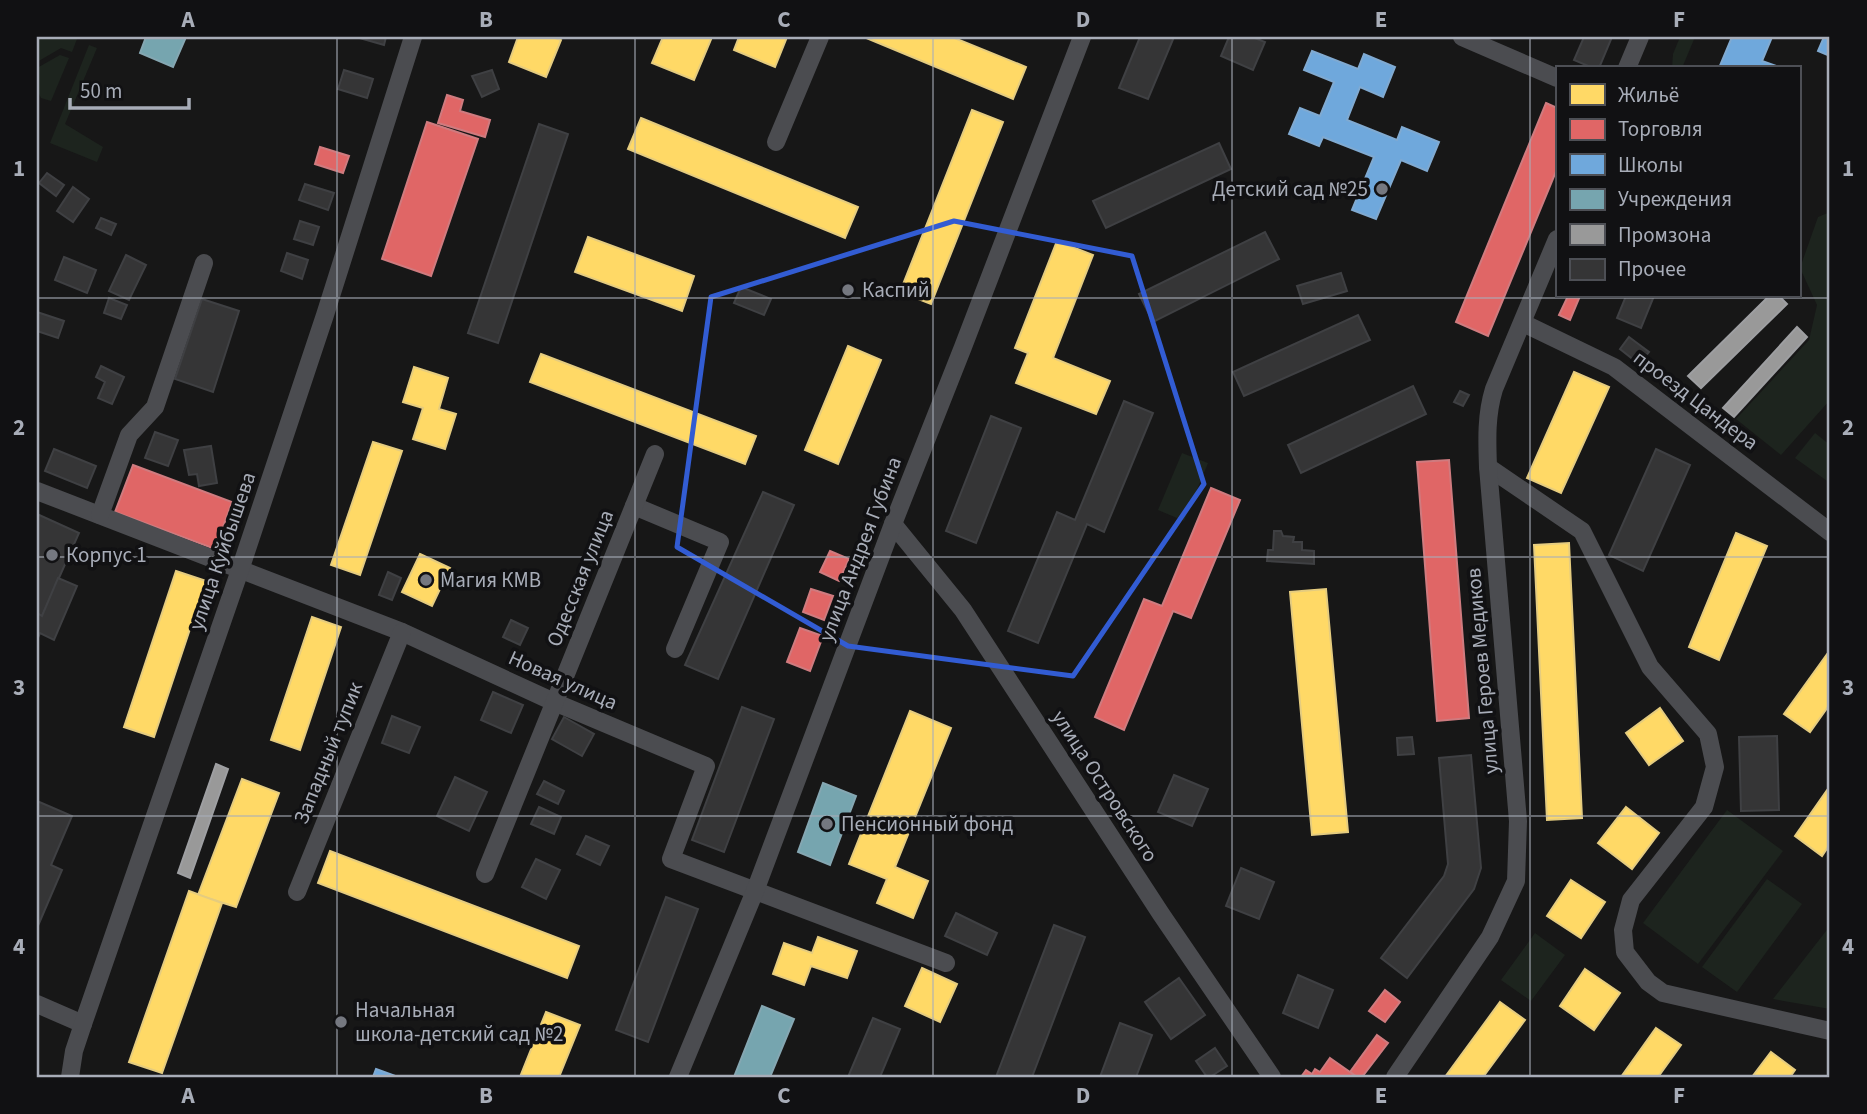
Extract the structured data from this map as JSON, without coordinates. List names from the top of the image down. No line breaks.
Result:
{"streets":{"street":["проезд Цандера","улица Андрея Губина","улица Куйбышева","Одесская улица","улица Героев Медиков","Новая улица","Западный тупик","улица Островского"]},"crossings":[["проезд Цандера","улица Героев Медиков"],["улица Андрея Губина","Новая улица"],["улица Андрея Губина","улица Островского"],["улица Куйбышева","Новая улица"],["Одесская улица","Новая улица"],["Новая улица","Западный тупик"]],"places":["Детский сад №25","Каспий","Корпус 1","Магия КМВ","Пенсионный фонд","Начальная школа-детский сад №2"],"legend":["Жильё","Торговля","Школы","Учреждения","Промзона","Прочее"],"scale_bar":"50 m","grid":{"columns":["A","B","C","D","E","F"],"rows":["1","2","3","4"]}}
